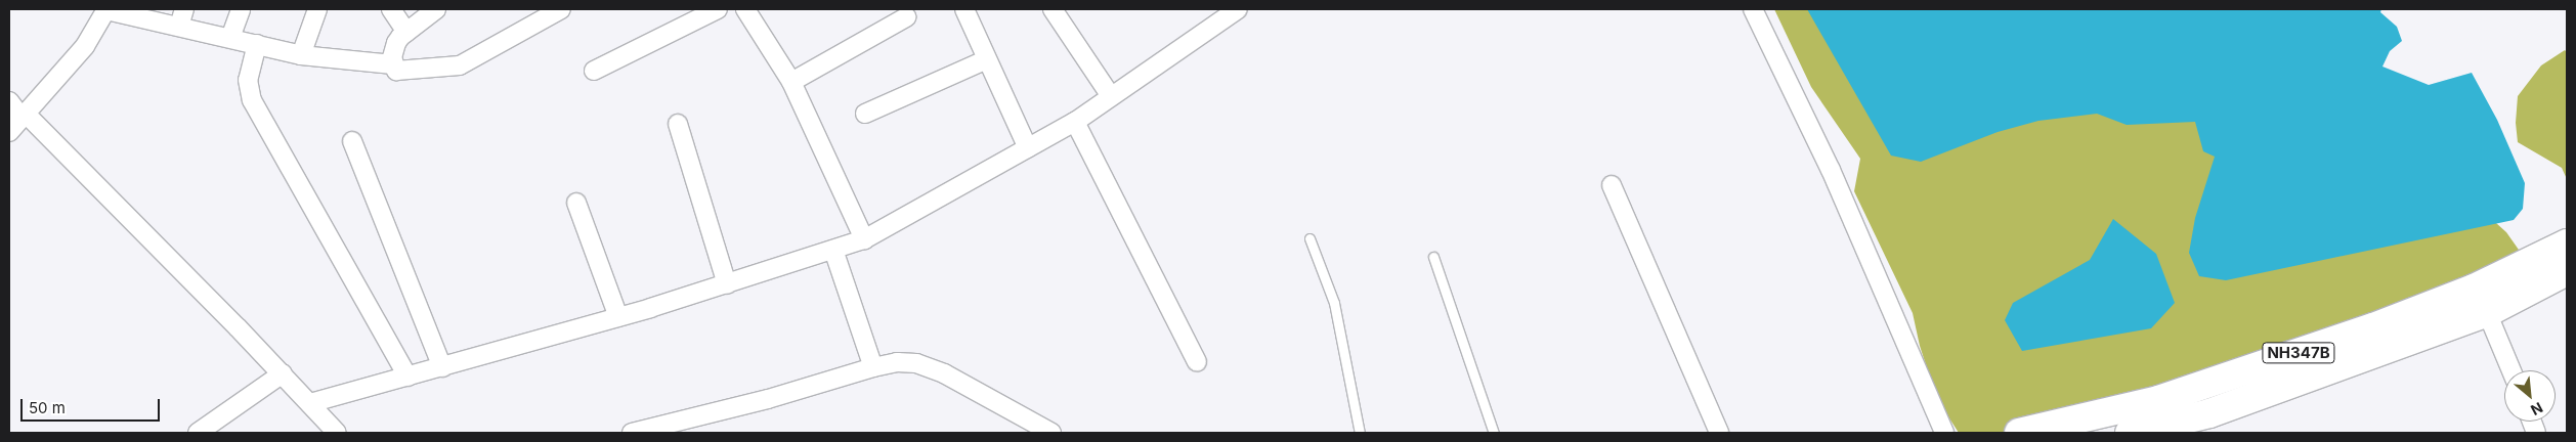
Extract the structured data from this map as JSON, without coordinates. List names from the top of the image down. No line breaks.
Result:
{"streets":{"highway":["NH347B"]},"scale_bar":"50 m","north":"bottom right"}
